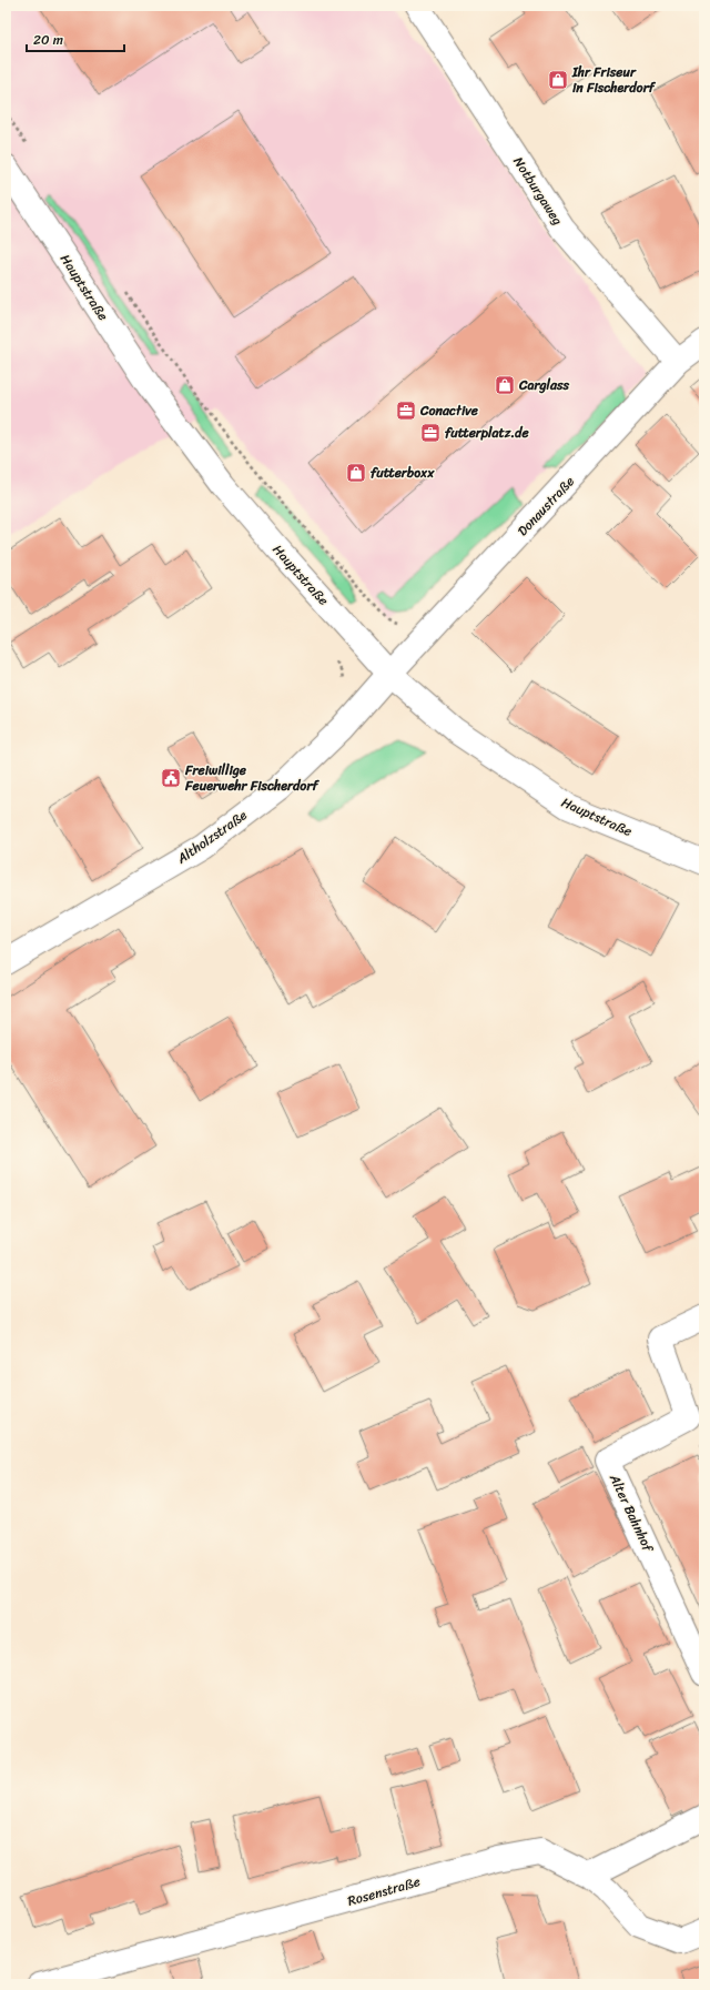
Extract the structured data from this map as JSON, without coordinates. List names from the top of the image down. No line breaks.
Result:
{"streets":{"street":["Notburgaweg","Hauptstraße","Donaustraße","Altholzstraße","Alter Bahnhof","Rosenstraße"]},"crossings":[["Notburgaweg","Donaustraße"],["Hauptstraße","Donaustraße"],["Hauptstraße","Altholzstraße"],["Donaustraße","Altholzstraße"]],"places":{"shop":["Ihr Friseur in Fischerdorf","Carglass","futterboxx"],"office":["Conactive","futterplatz.de"],"public building":["Freiwillige Feuerwehr Fischerdorf"]},"scale_bar":"20 m"}
